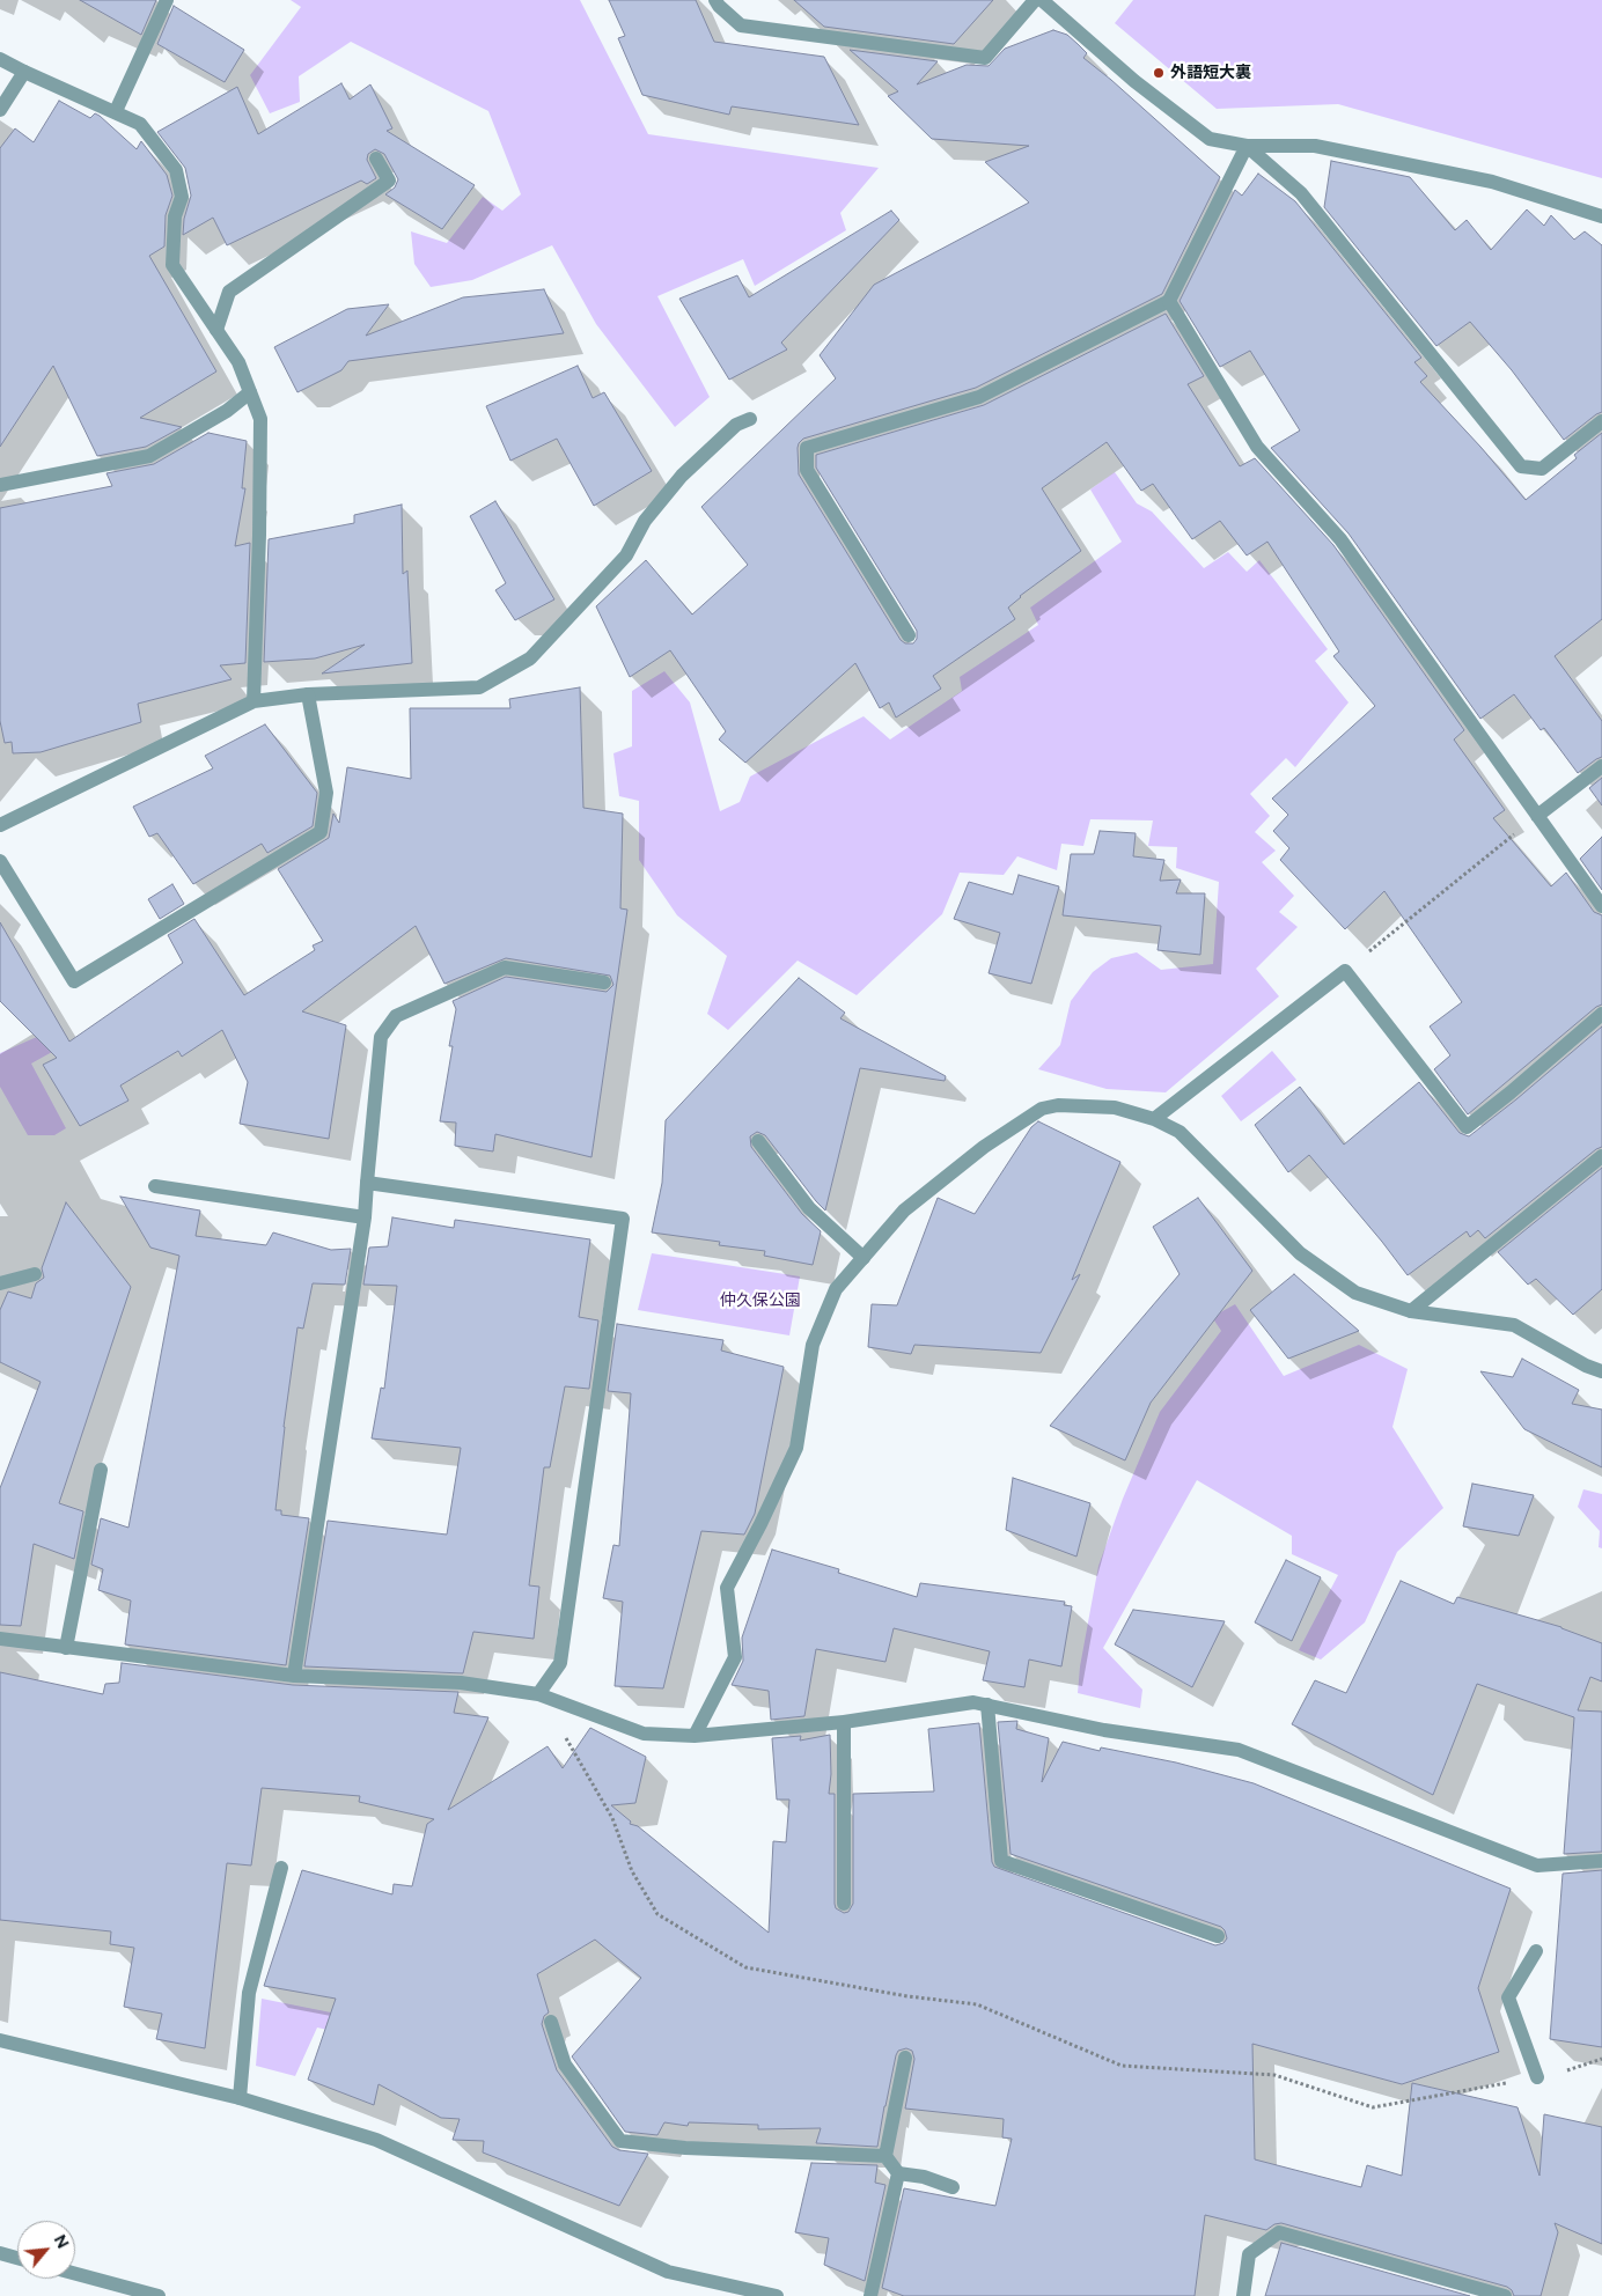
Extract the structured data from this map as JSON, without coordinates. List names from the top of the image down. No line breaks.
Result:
{"parks":["仲久保公園"],"places":["外語短大裏"],"north":"top right"}
